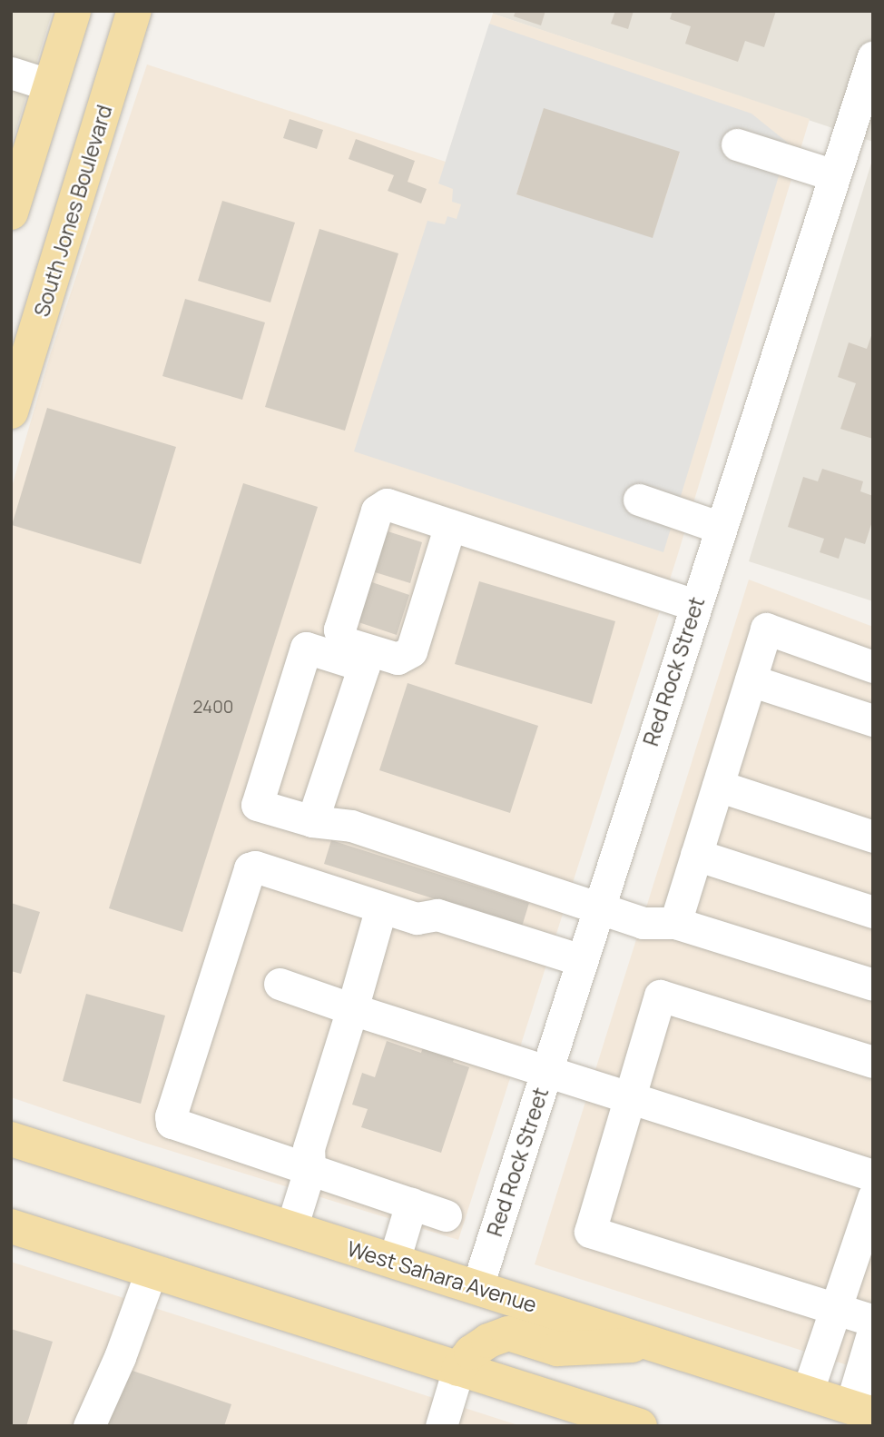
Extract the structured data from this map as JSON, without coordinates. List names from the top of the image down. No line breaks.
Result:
{"streets":{"main road":["South Jones Boulevard","West Sahara Avenue"],"street":["Red Rock Street"]},"crossings":[["Red Rock Street","West Sahara Avenue"]],"house_numbers":["2400"]}
